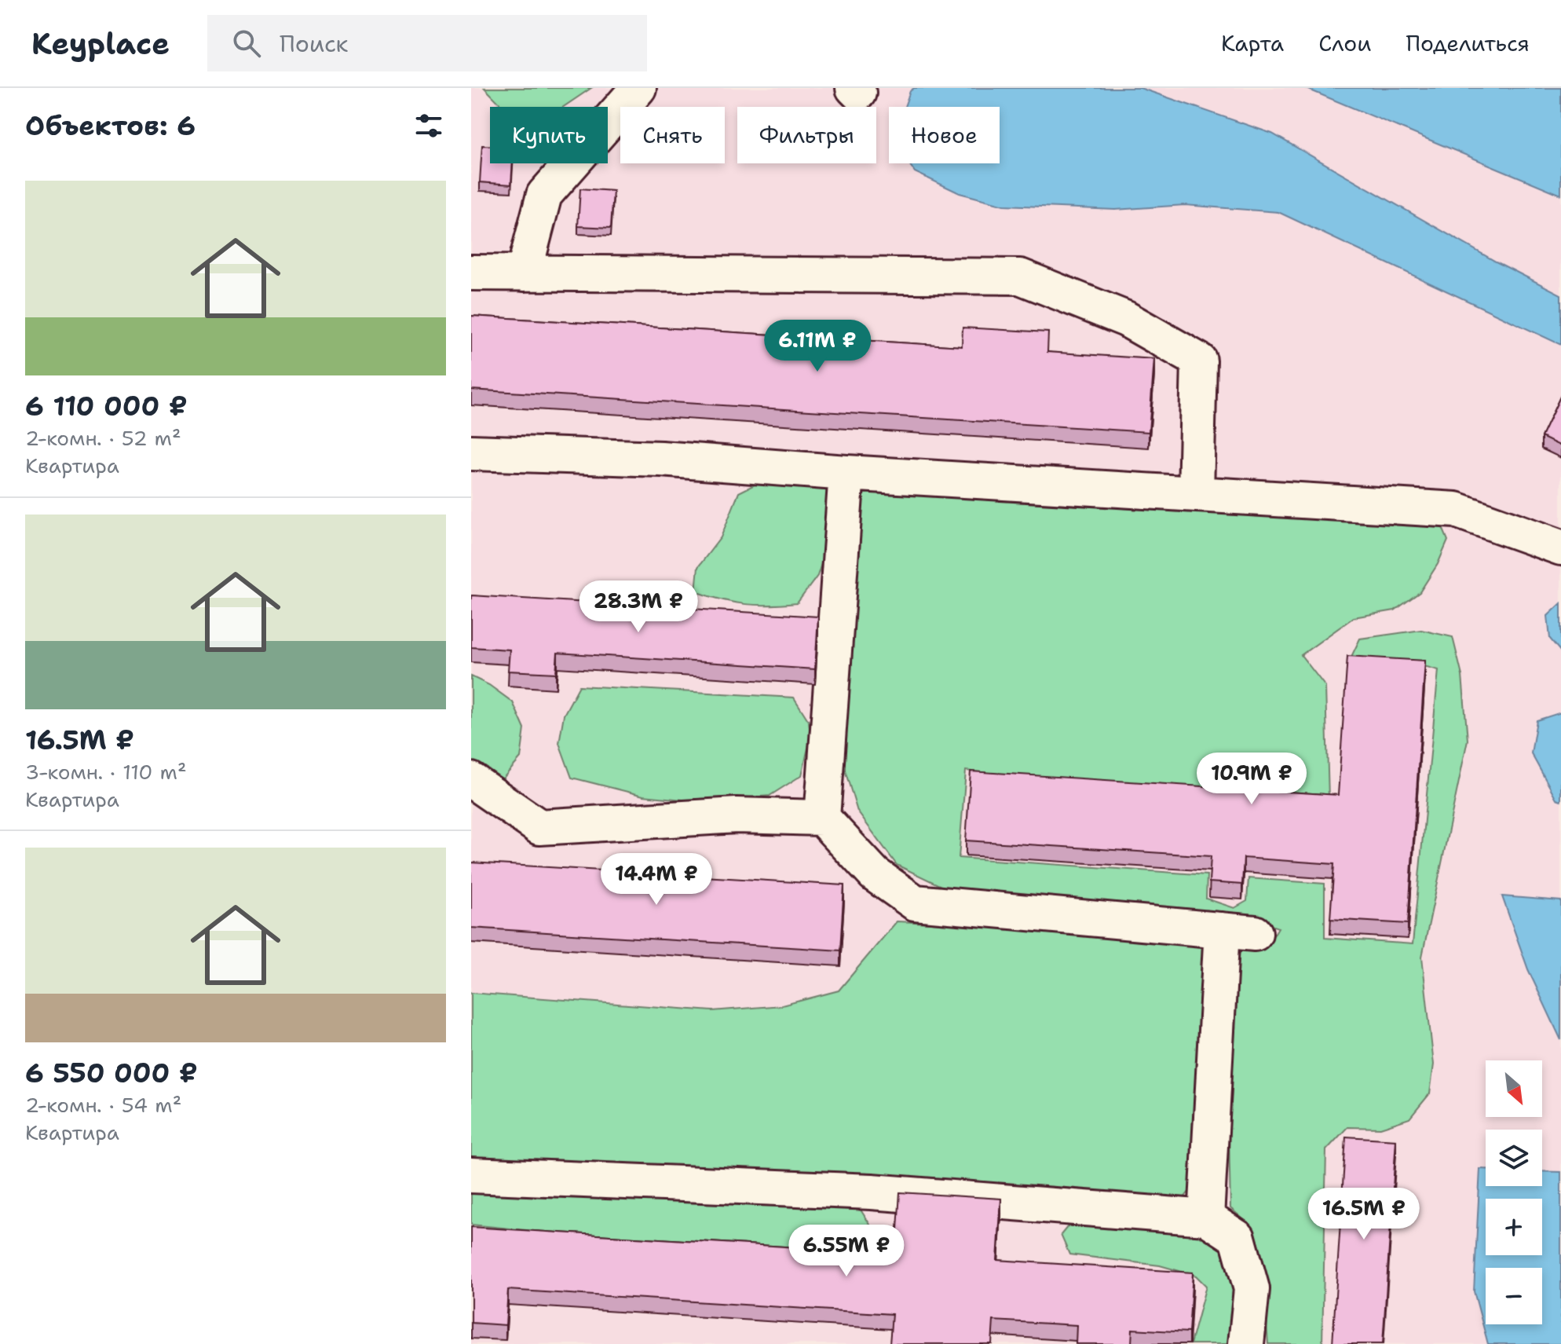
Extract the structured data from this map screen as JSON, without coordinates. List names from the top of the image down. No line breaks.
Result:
{"north":"bottom right","page":{"header":"Keyplace","search":"Поиск","nav":["Карта","Слои","Поделиться"],"heading":"Объектов: 6","chip":["Купить","Снять","Фильтры","Новое"],"list":[{"name":"6 110 000 ₽","note":"2-комн. · 52 m² · Квартира"},{"name":"16.5M ₽","note":"3-комн. · 110 m² · Квартира"},{"name":"6 550 000 ₽","note":"2-комн. · 54 m² · Квартира"}],"price":["6.11M ₽","28.3M ₽","10.9M ₽","14.4M ₽","16.5M ₽","6.55M ₽"],"map_buttons":["+","−"]}}
